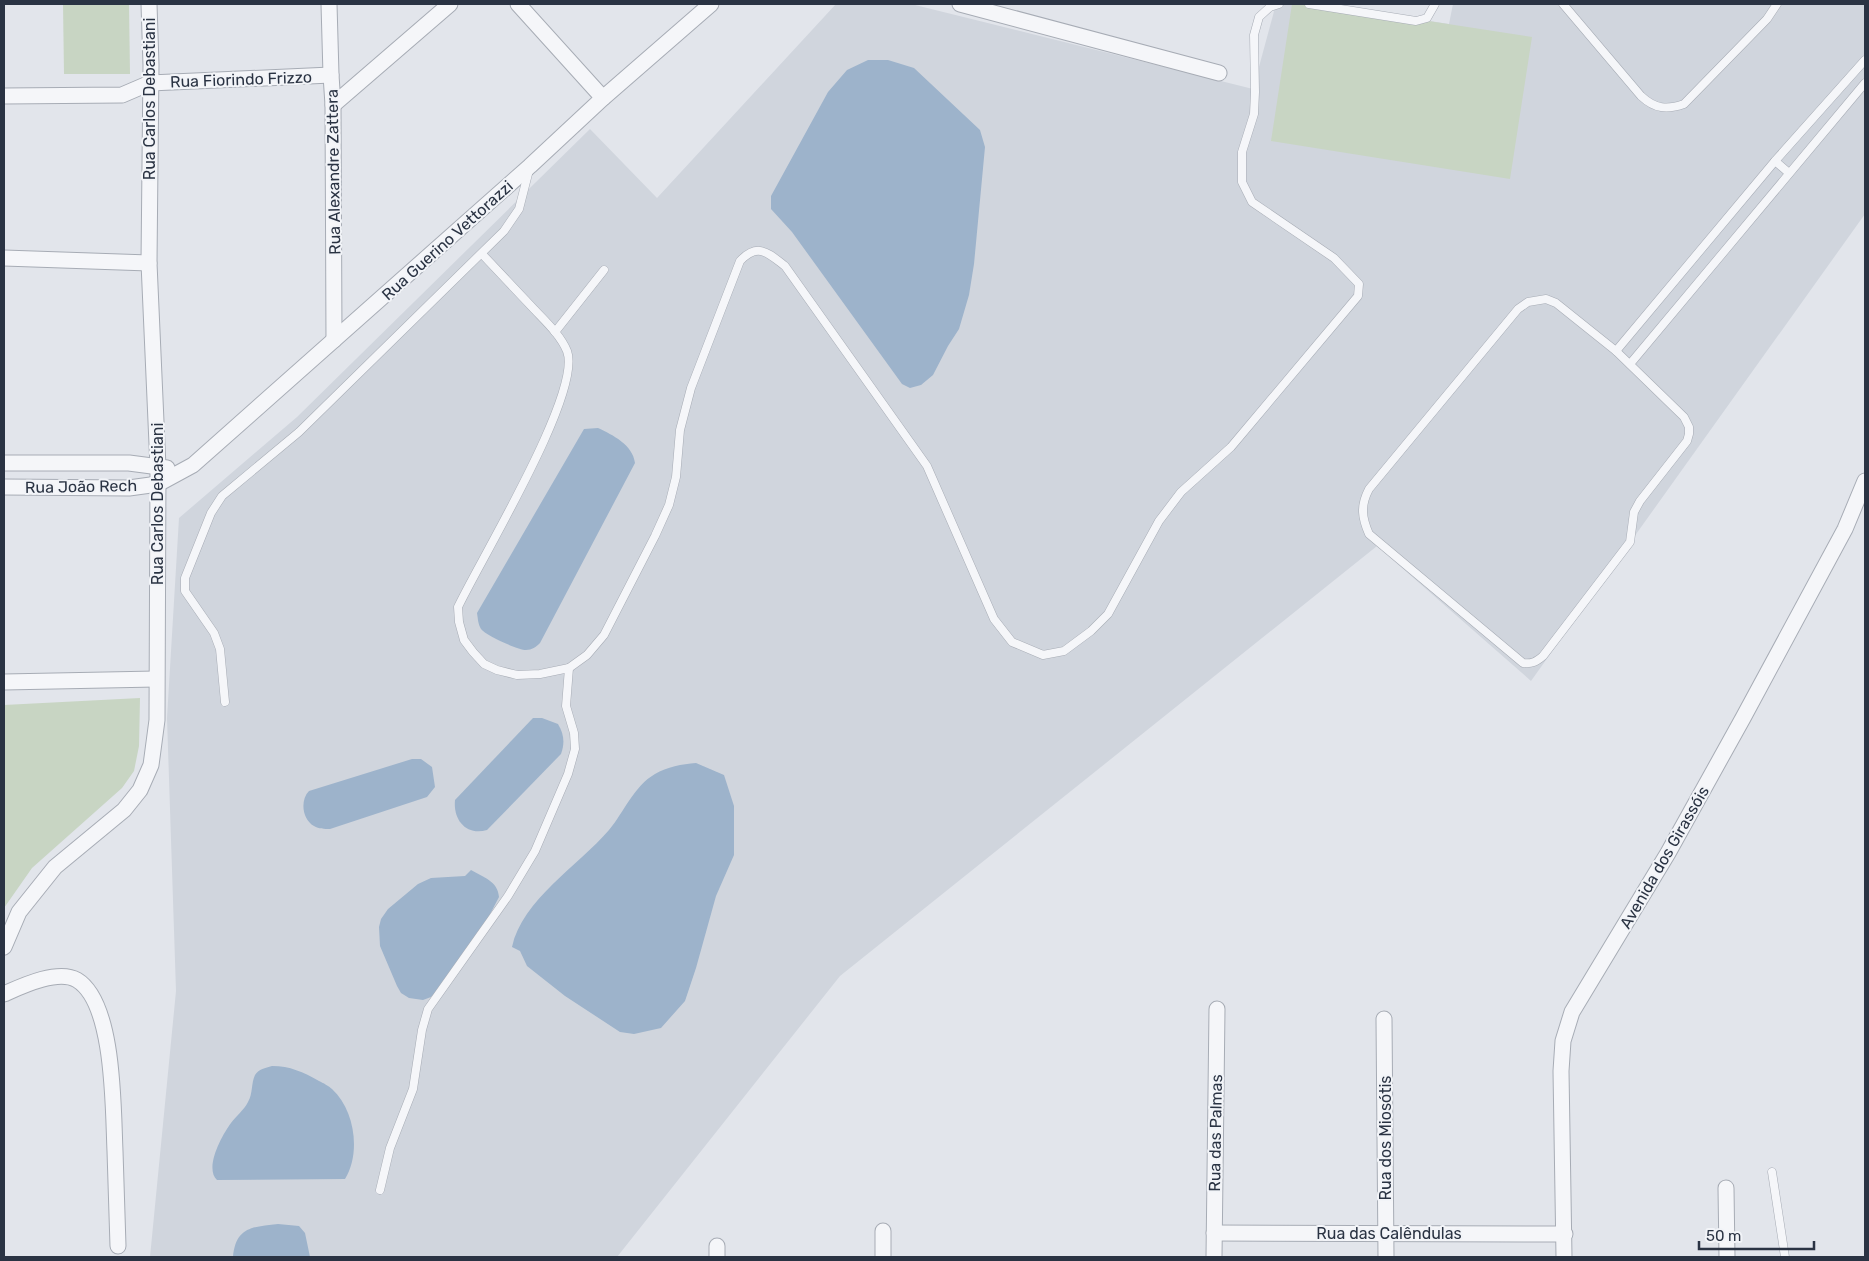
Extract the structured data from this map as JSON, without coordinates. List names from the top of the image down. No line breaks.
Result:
{"streets":{"street":["Rua Fiorindo Frizzo","Rua Carlos Debastiani","Rua Alexandre Zattera","Rua Guerino Vettorazzi","Rua João Rech","Avenida dos Girassóis","Rua das Palmas","Rua dos Miosótis","Rua das Calêndulas"]},"crossings":[["Rua Fiorindo Frizzo","Rua Carlos Debastiani"],["Rua Fiorindo Frizzo","Rua Alexandre Zattera"],["Rua Carlos Debastiani","Rua Guerino Vettorazzi"],["Rua Carlos Debastiani","Rua João Rech"],["Rua Alexandre Zattera","Rua Guerino Vettorazzi"],["Rua Guerino Vettorazzi","Rua João Rech"],["Avenida dos Girassóis","Rua das Calêndulas"],["Rua das Palmas","Rua das Calêndulas"],["Rua dos Miosótis","Rua das Calêndulas"]],"scale_bar":"50 m"}
